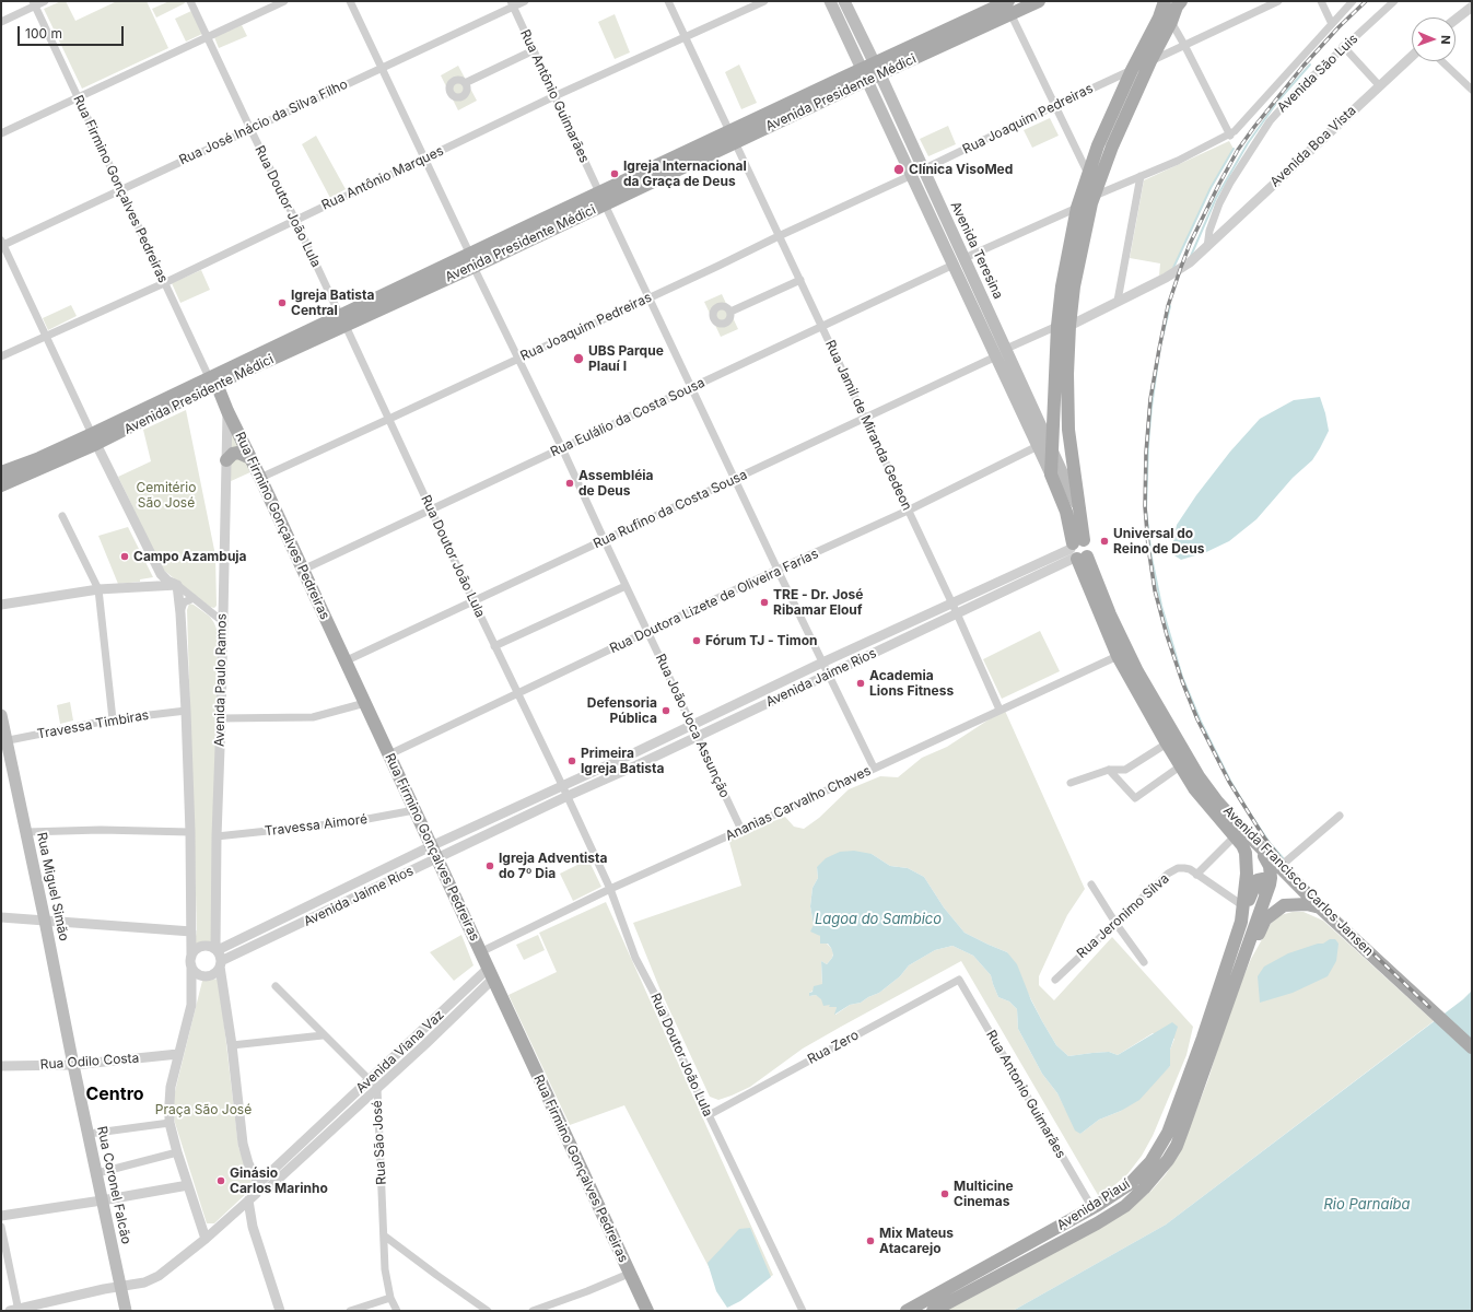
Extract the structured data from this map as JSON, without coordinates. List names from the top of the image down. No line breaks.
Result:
{"streets":{"main road":["Avenida Presidente Médici","Rua Firmino Gonçalves Pedreiras","Avenida Teresina","Avenida Francisco Carlos Jansen","Rua Miguel Simão","Rua Coronel Falcão","Avenida Piauí"],"street":["Avenida São Luis","Rua Antônio Guimarães","Rua Joaquim Pedreiras","Rua José Inácio da Silva Filho","Avenida Boa Vista","Rua Antônio Marques","Rua Doutor João Lula","Rua Eulálio da Costa Sousa","Rua Jamil de Miranda Gedeon","Rua Rufino da Costa Sousa","Rua Doutora Lizete de Oliveira Farias","Avenida Jaime Rios","Avenida Paulo Ramos","Travessa Timbiras","Rua João Joca Assunção","Ananias Carvalho Chaves","Travessa Aimoré","Rua Jeronimo Silva","Rua Zero","Avenida Viana Vaz","Rua Odilo Costa","Rua Antonio Guimarães","Rua São José"]},"crossings":[["Avenida São Luis","Avenida Boa Vista"],["Avenida Presidente Médici","Rua Antônio Guimarães"],["Avenida Presidente Médici","Rua Firmino Gonçalves Pedreiras"],["Avenida Presidente Médici","Rua Doutor João Lula"],["Avenida Presidente Médici","Avenida Teresina"],["Avenida Presidente Médici","Rua Jamil de Miranda Gedeon"],["Avenida Presidente Médici","Rua João Joca Assunção"],["Rua Antônio Guimarães","Rua Joaquim Pedreiras"],["Rua Antônio Guimarães","Rua José Inácio da Silva Filho"],["Rua Antônio Guimarães","Rua Antônio Marques"],["Rua Antônio Guimarães","Rua Eulálio da Costa Sousa"],["Rua Antônio Guimarães","Rua Rufino da Costa Sousa"],["Rua Antônio Guimarães","Rua Doutora Lizete de Oliveira Farias"],["Rua Antônio Guimarães","Avenida Jaime Rios"],["Rua Antônio Guimarães","Ananias Carvalho Chaves"],["Rua Joaquim Pedreiras","Rua Firmino Gonçalves Pedreiras"],["Rua Joaquim Pedreiras","Rua Doutor João Lula"],["Rua Joaquim Pedreiras","Avenida Teresina"],["Rua Joaquim Pedreiras","Rua Jamil de Miranda Gedeon"],["Rua Joaquim Pedreiras","Rua João Joca Assunção"],["Rua Joaquim Pedreiras","Avenida Francisco Carlos Jansen"],["Rua José Inácio da Silva Filho","Rua Firmino Gonçalves Pedreiras"],["Rua José Inácio da Silva Filho","Rua Doutor João Lula"],["Rua José Inácio da Silva Filho","Rua João Joca Assunção"],["Rua Antônio Marques","Rua Firmino Gonçalves Pedreiras"],["Rua Antônio Marques","Rua Doutor João Lula"],["Rua Antônio Marques","Rua Jamil de Miranda Gedeon"],["Rua Antônio Marques","Rua João Joca Assunção"],["Rua Firmino Gonçalves Pedreiras","Rua Eulálio da Costa Sousa"],["Rua Firmino Gonçalves Pedreiras","Rua Rufino da Costa Sousa"],["Rua Firmino Gonçalves Pedreiras","Rua Doutora Lizete de Oliveira Farias"],["Rua Firmino Gonçalves Pedreiras","Avenida Jaime Rios"],["Rua Firmino Gonçalves Pedreiras","Avenida Paulo Ramos"],["Rua Firmino Gonçalves Pedreiras","Ananias Carvalho Chaves"],["Rua Firmino Gonçalves Pedreiras","Travessa Aimoré"],["Rua Firmino Gonçalves Pedreiras","Avenida Viana Vaz"],["Rua Doutor João Lula","Rua Eulálio da Costa Sousa"],["Rua Doutor João Lula","Rua Rufino da Costa Sousa"],["Rua Doutor João Lula","Rua Doutora Lizete de Oliveira Farias"],["Rua Doutor João Lula","Avenida Jaime Rios"],["Rua Doutor João Lula","Ananias Carvalho Chaves"],["Rua Doutor João Lula","Rua Zero"],["Avenida Teresina","Rua Eulálio da Costa Sousa"],["Avenida Teresina","Rua Rufino da Costa Sousa"],["Avenida Teresina","Rua Doutora Lizete de Oliveira Farias"],["Avenida Teresina","Avenida Francisco Carlos Jansen"],["Rua Eulálio da Costa Sousa","Rua Jamil de Miranda Gedeon"],["Rua Eulálio da Costa Sousa","Rua João Joca Assunção"],["Rua Eulálio da Costa Sousa","Avenida Francisco Carlos Jansen"],["Rua Jamil de Miranda Gedeon","Rua Rufino da Costa Sousa"],["Rua Jamil de Miranda Gedeon","Rua Doutora Lizete de Oliveira Farias"],["Rua Jamil de Miranda Gedeon","Avenida Jaime Rios"],["Rua Jamil de Miranda Gedeon","Ananias Carvalho Chaves"],["Rua Rufino da Costa Sousa","Rua João Joca Assunção"],["Rua Doutora Lizete de Oliveira Farias","Rua João Joca Assunção"],["Avenida Jaime Rios","Avenida Paulo Ramos"],["Avenida Jaime Rios","Rua João Joca Assunção"],["Avenida Jaime Rios","Avenida Francisco Carlos Jansen"],["Avenida Paulo Ramos","Travessa Aimoré"],["Travessa Timbiras","Rua Miguel Simão"],["Rua João Joca Assunção","Ananias Carvalho Chaves"],["Ananias Carvalho Chaves","Avenida Francisco Carlos Jansen"],["Avenida Francisco Carlos Jansen","Rua Jeronimo Silva"],["Avenida Francisco Carlos Jansen","Avenida Piauí"],["Rua Miguel Simão","Rua Odilo Costa"],["Rua Miguel Simão","Rua Coronel Falcão"],["Rua Jeronimo Silva","Avenida Piauí"],["Rua Zero","Rua Antonio Guimarães"],["Avenida Viana Vaz","Rua São José"],["Rua Odilo Costa","Rua Coronel Falcão"],["Rua Antonio Guimarães","Avenida Piauí"]],"districts":["Centro"],"water":["Lagoa do Sambico","Rio Parnaíba"],"parks":["Cemitério São José","Praça São José"],"places":["Clínica VisoMed","Igreja Internacional da Graça de Deus","Igreja Batista Central","UBS Parque PIauí I","Assembléia de Deus","Universal do Reino de Deus","Campo Azambuja","TRE - Dr. José Ribamar Elouf","Fórum TJ - Timon","Academia Lions Fitness","Defensoria Pública","Primeira Igreja Batista","Igreja Adventista do 7º Dia","Ginásio Carlos Marinho","Multicine Cinemas","Mix Mateus Atacarejo"],"scale_bar":"100 m","north":"right"}
